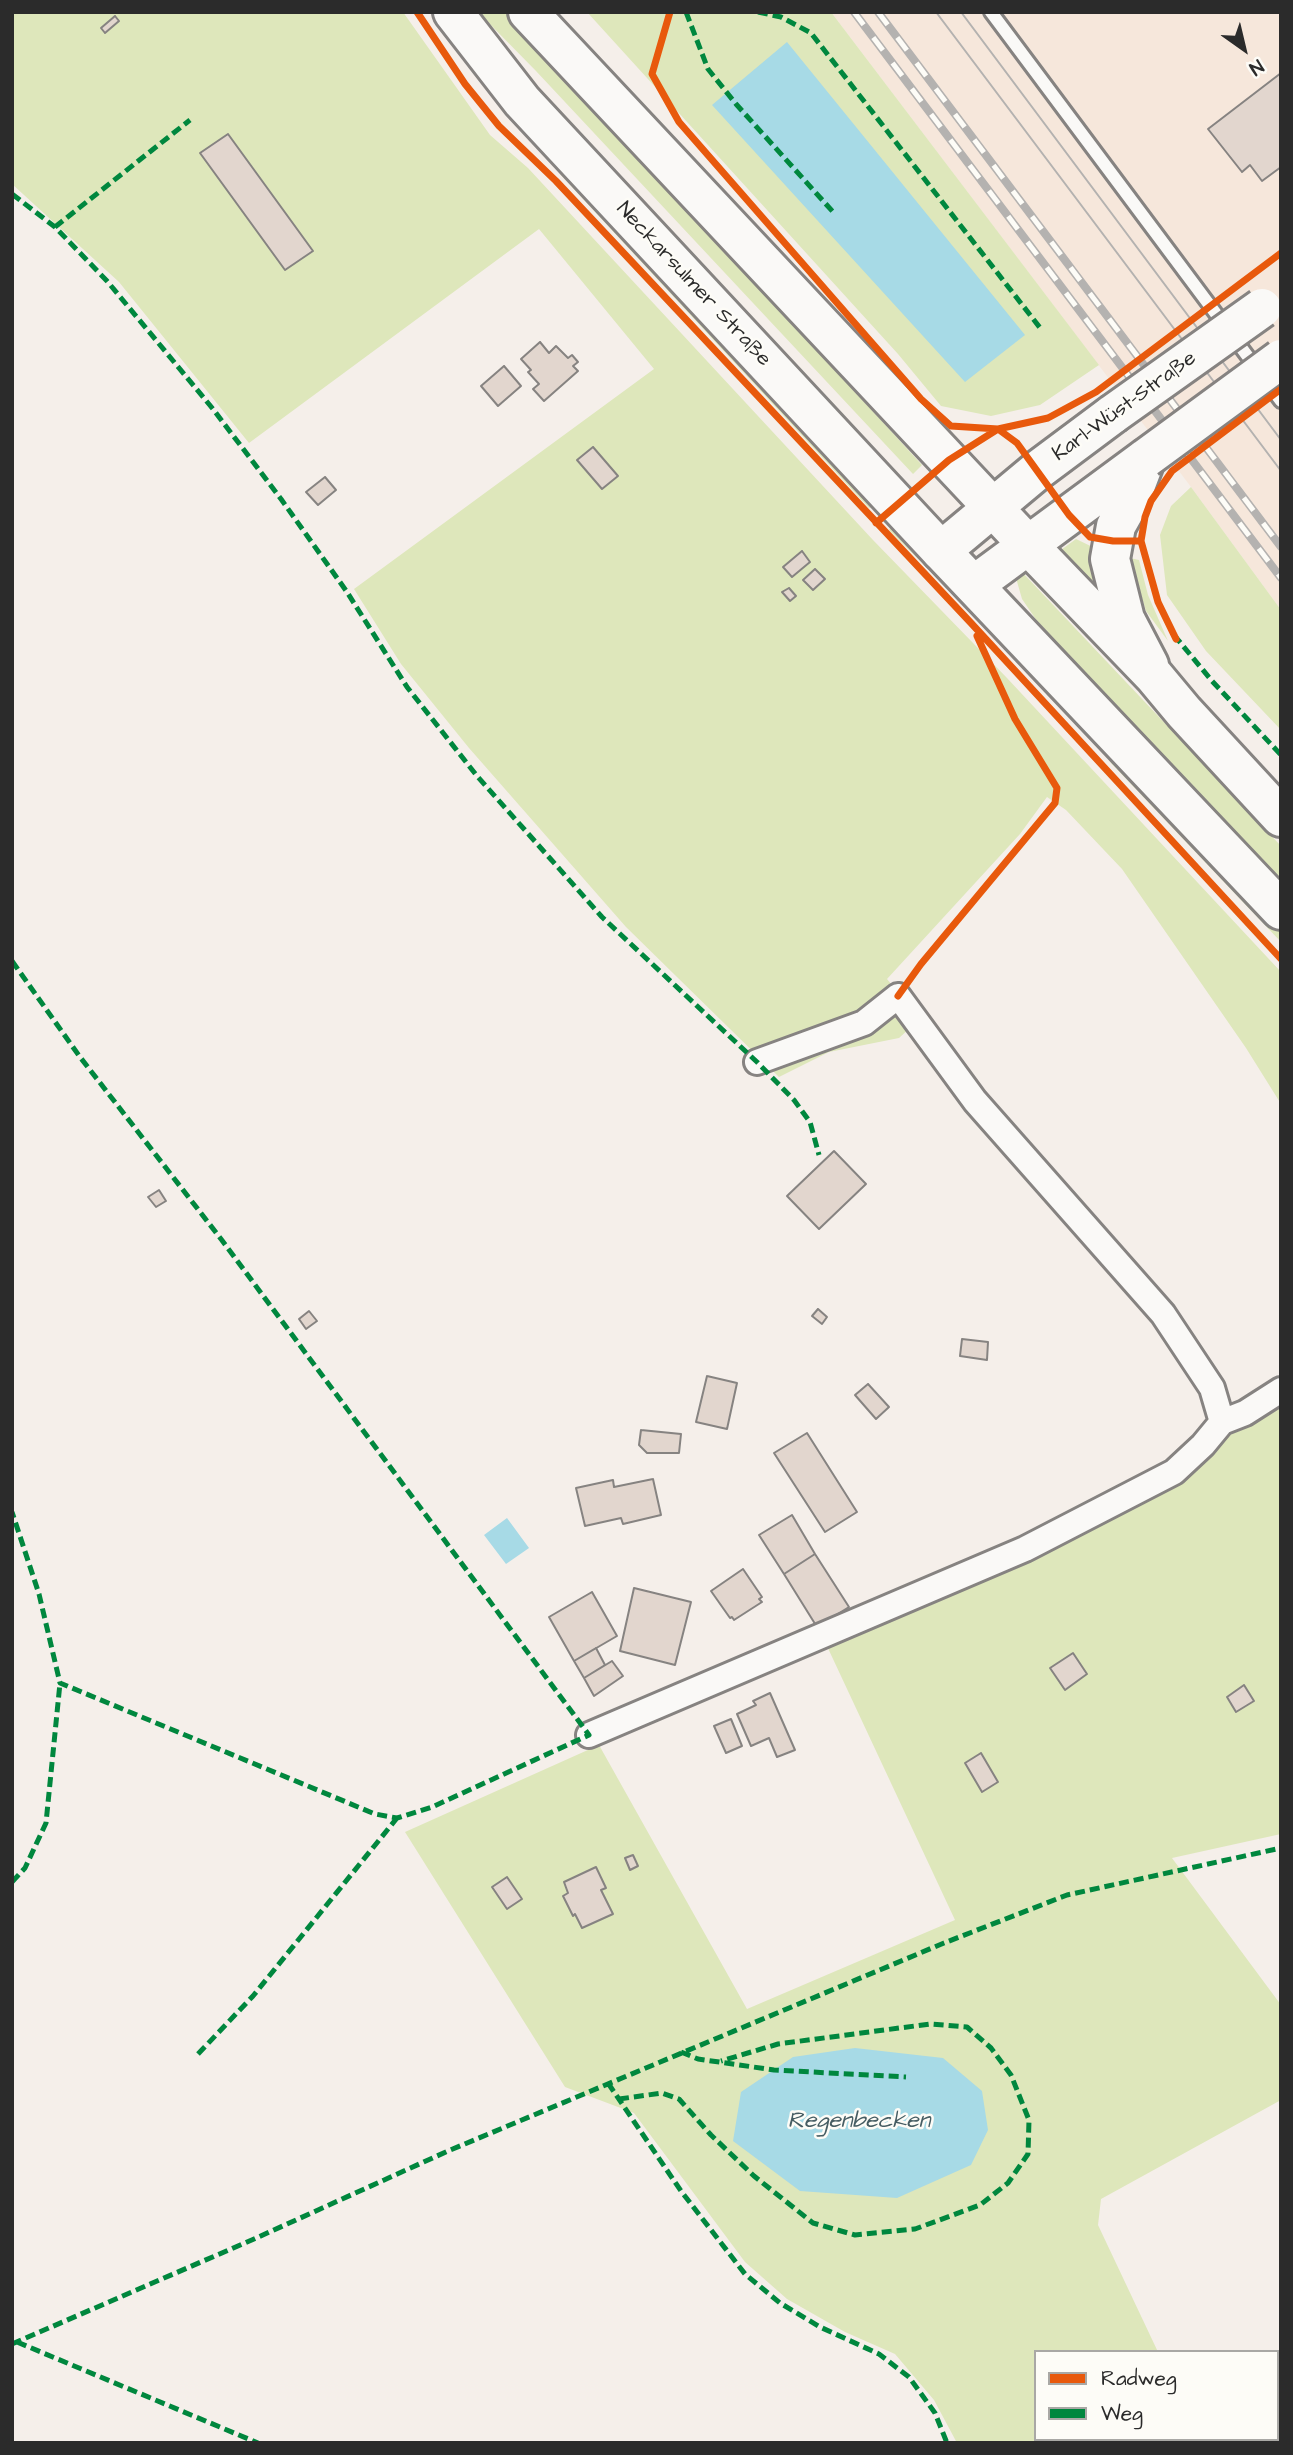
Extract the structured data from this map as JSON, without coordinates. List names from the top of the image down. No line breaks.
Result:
{"streets":{"main road":["Neckarsulmer Straße","Karl-Wüst-Straße"]},"crossings":[["Neckarsulmer Straße","Karl-Wüst-Straße"]],"water":["Regenbecken"],"legend":["Radweg","Weg"],"north":"bottom right"}
